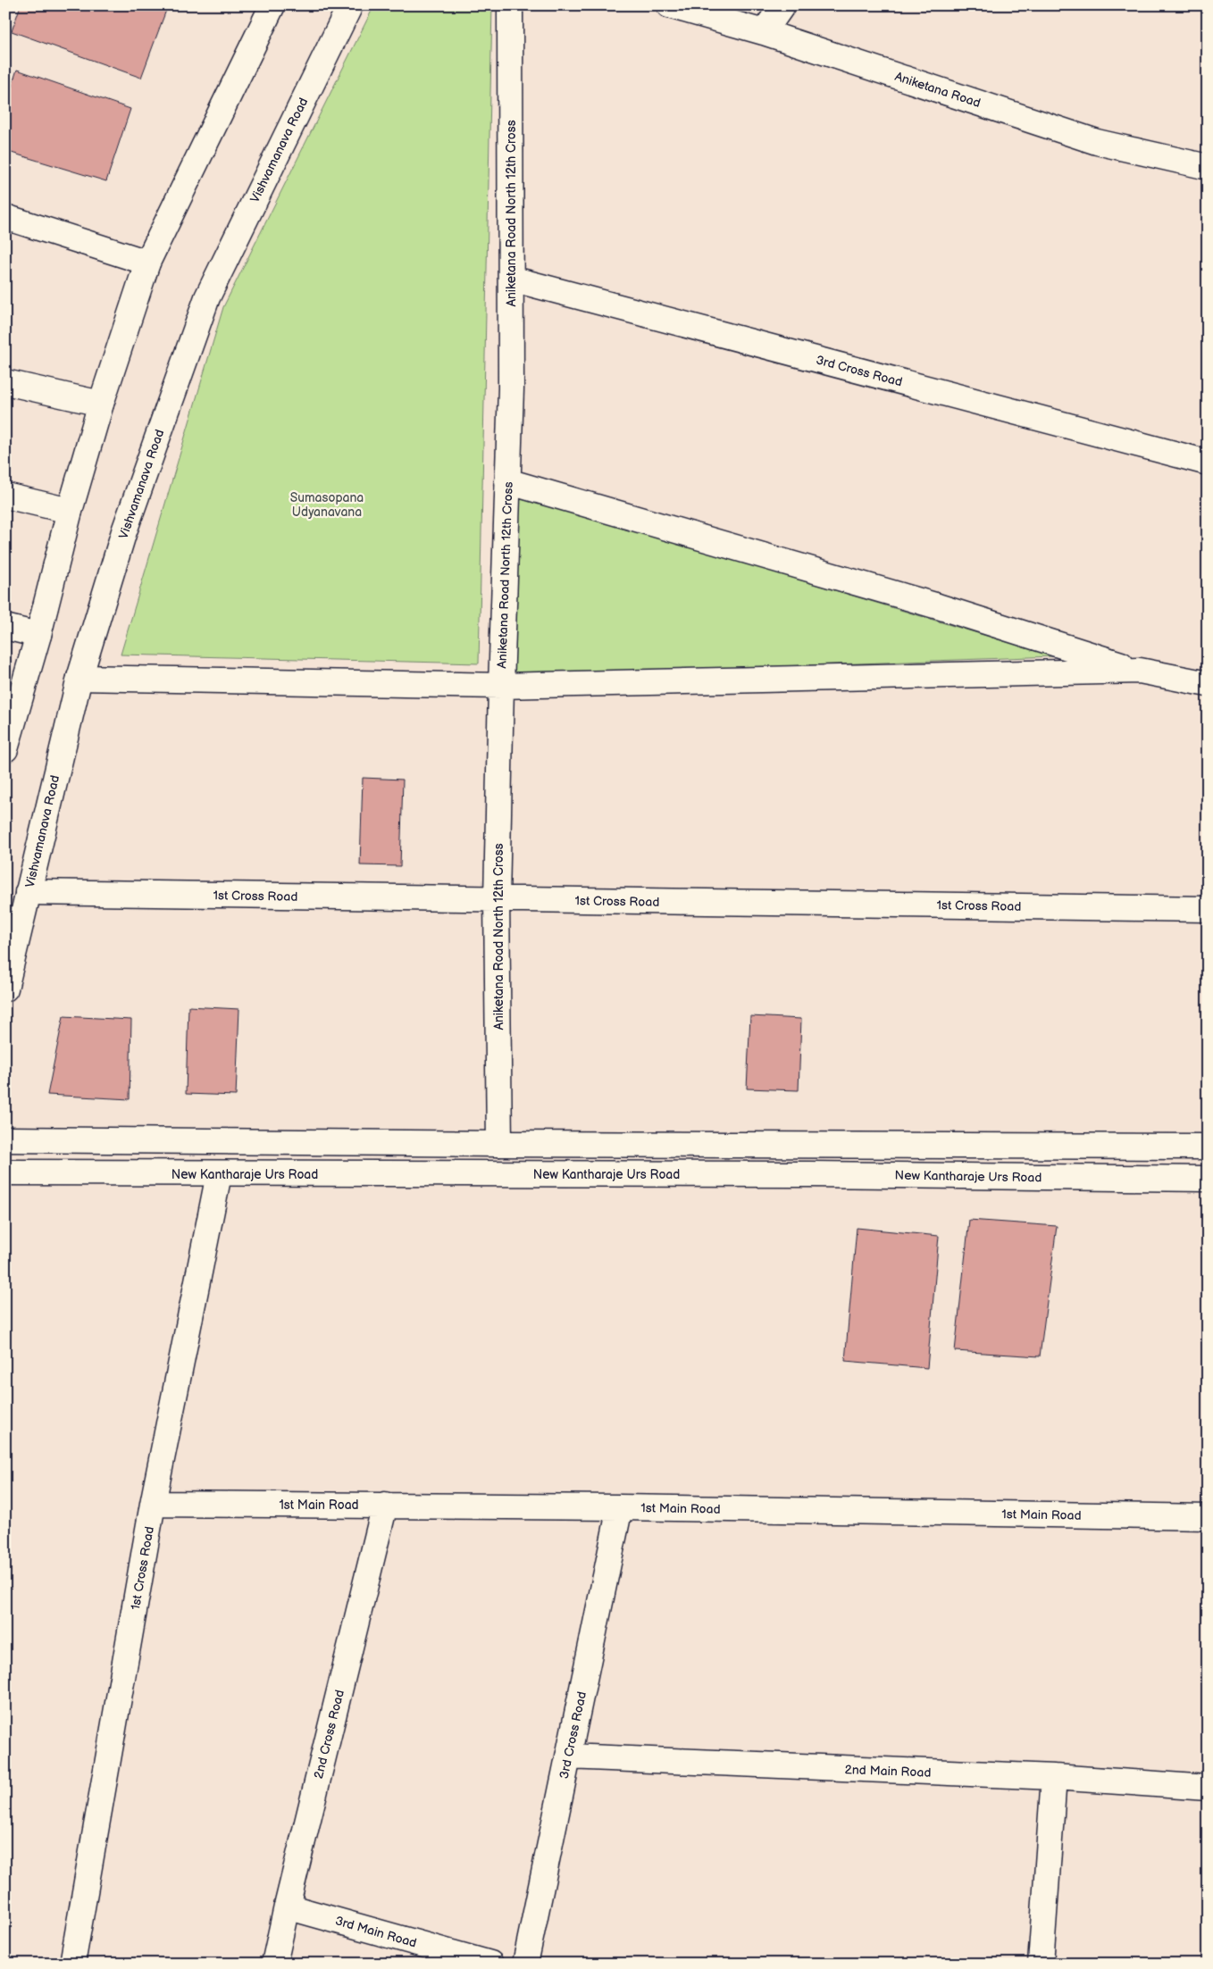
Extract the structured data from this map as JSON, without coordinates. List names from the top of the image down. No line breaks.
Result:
{"streets":{"street":["Aniketana Road","Vishvamanava Road","Aniketana Road North 12th Cross","3rd Cross Road","1st Cross Road","New Kantharaje Urs Road","1st Main Road","2nd Cross Road","2nd Main Road","3rd Main Road"]},"crossings":[["Vishvamanava Road","1st Cross Road"],["Aniketana Road North 12th Cross","3rd Cross Road"],["Aniketana Road North 12th Cross","1st Cross Road"],["3rd Cross Road","1st Main Road"],["3rd Cross Road","2nd Main Road"],["1st Cross Road","New Kantharaje Urs Road"],["1st Cross Road","1st Main Road"],["1st Main Road","2nd Cross Road"],["2nd Cross Road","3rd Main Road"]],"parks":["Sumasopana Udyanavana"]}
